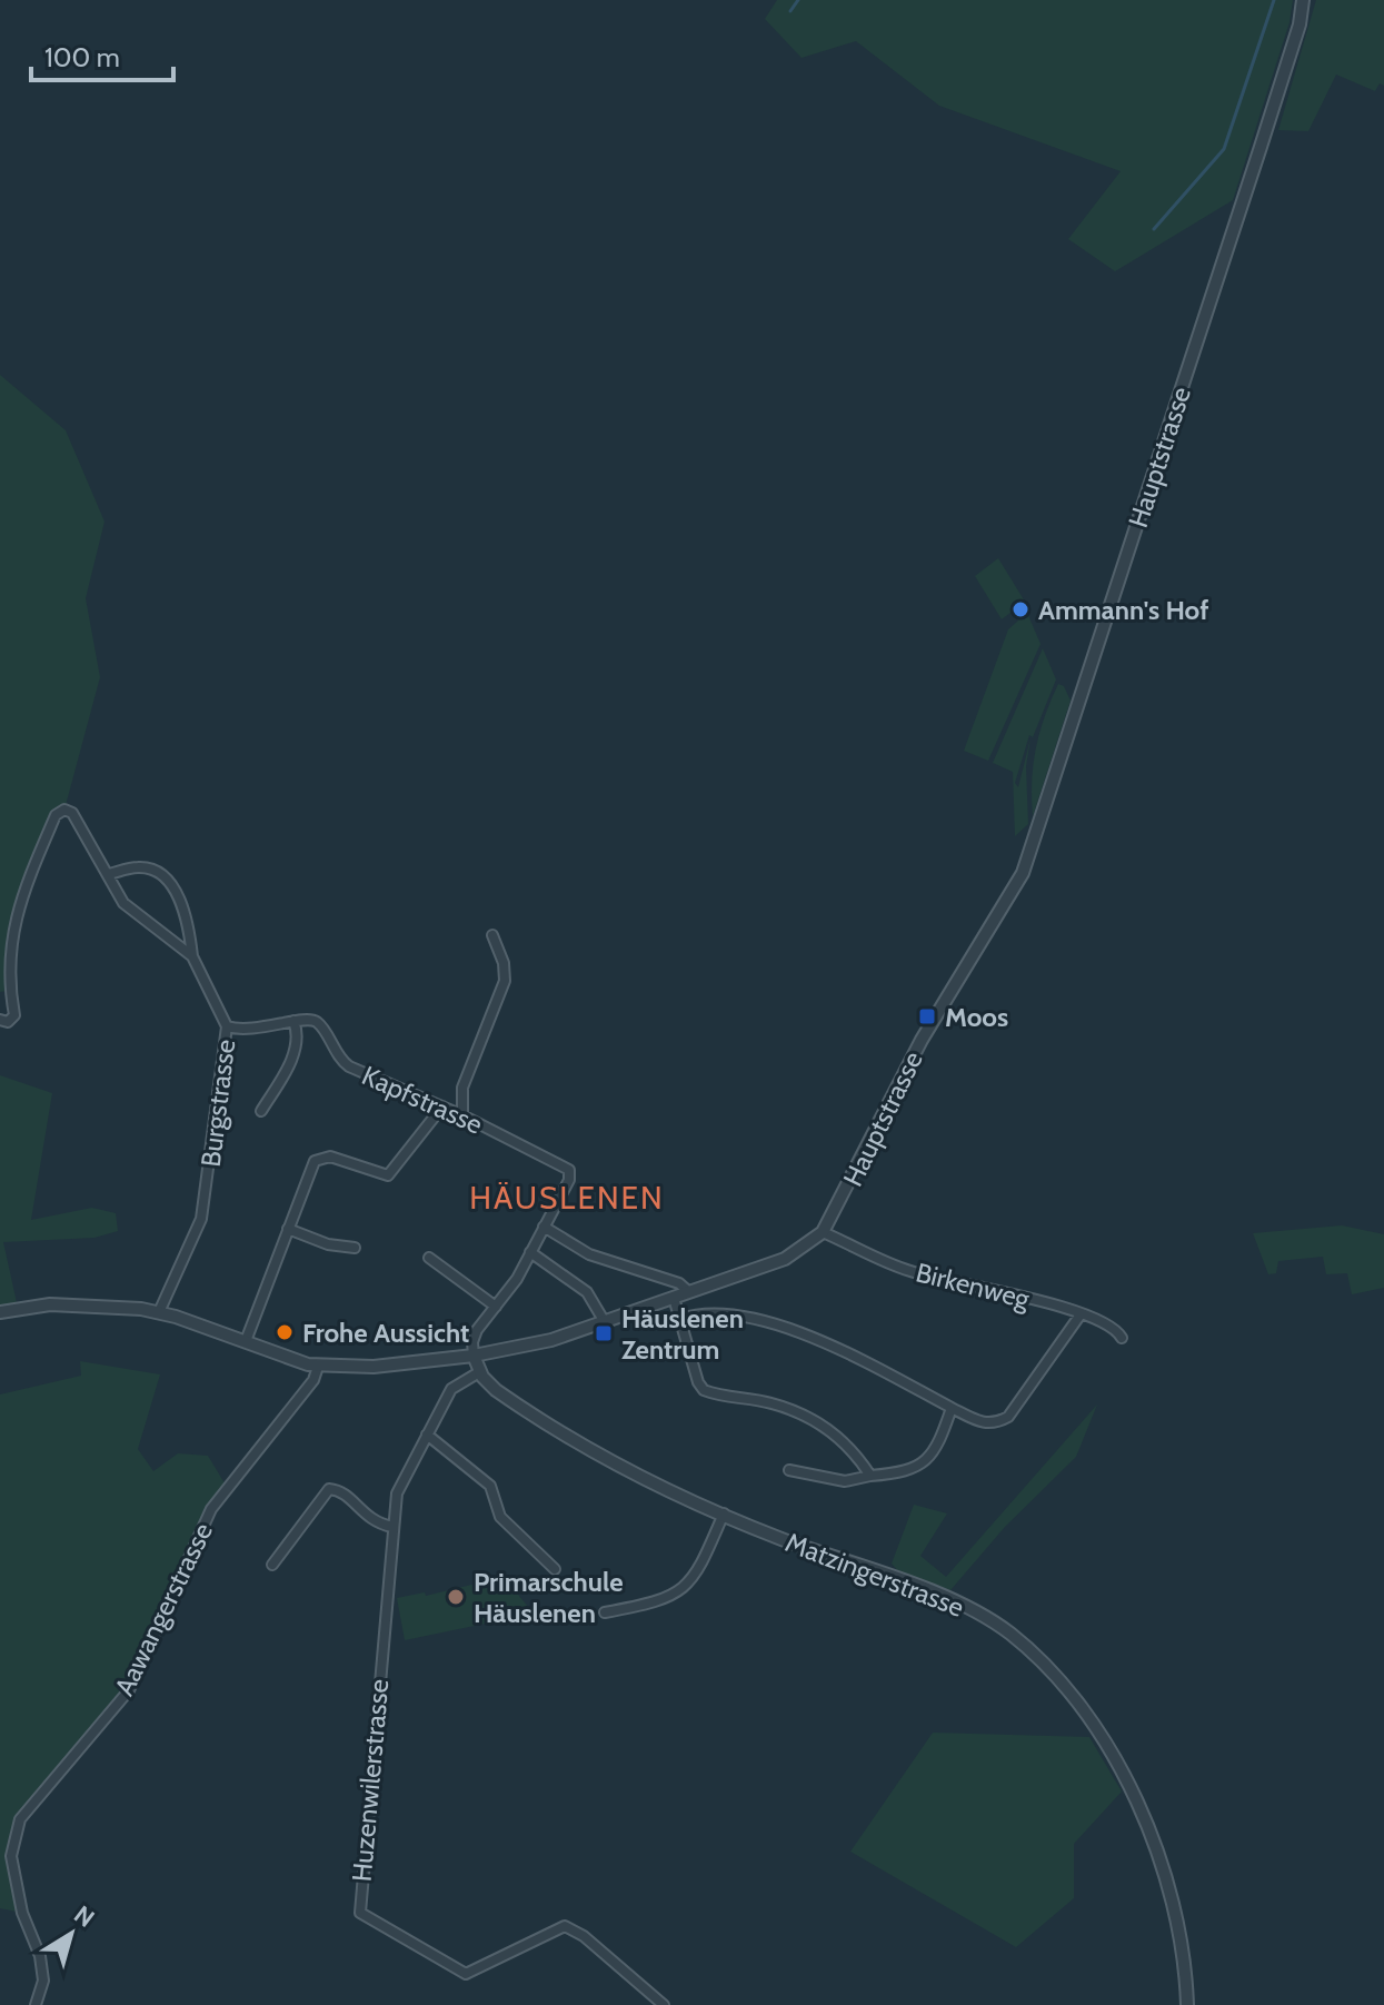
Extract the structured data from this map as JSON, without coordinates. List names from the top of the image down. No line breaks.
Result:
{"streets":{"street":["Hauptstrasse","Kapfstrasse","Burgstrasse","Birkenweg","Matzingerstrasse","Aawangerstrasse","Huzenwilerstrasse"]},"crossings":[["Hauptstrasse","Burgstrasse"],["Hauptstrasse","Birkenweg"],["Hauptstrasse","Aawangerstrasse"],["Matzingerstrasse","Huzenwilerstrasse"]],"districts":["HÄUSLENEN"],"places":{"other":["Ammann's Hof","Frohe Aussicht","Primarschule Häuslenen"],"transit":["Moos","Häuslenen Zentrum"]},"scale_bar":"100 m","north":"top right"}
